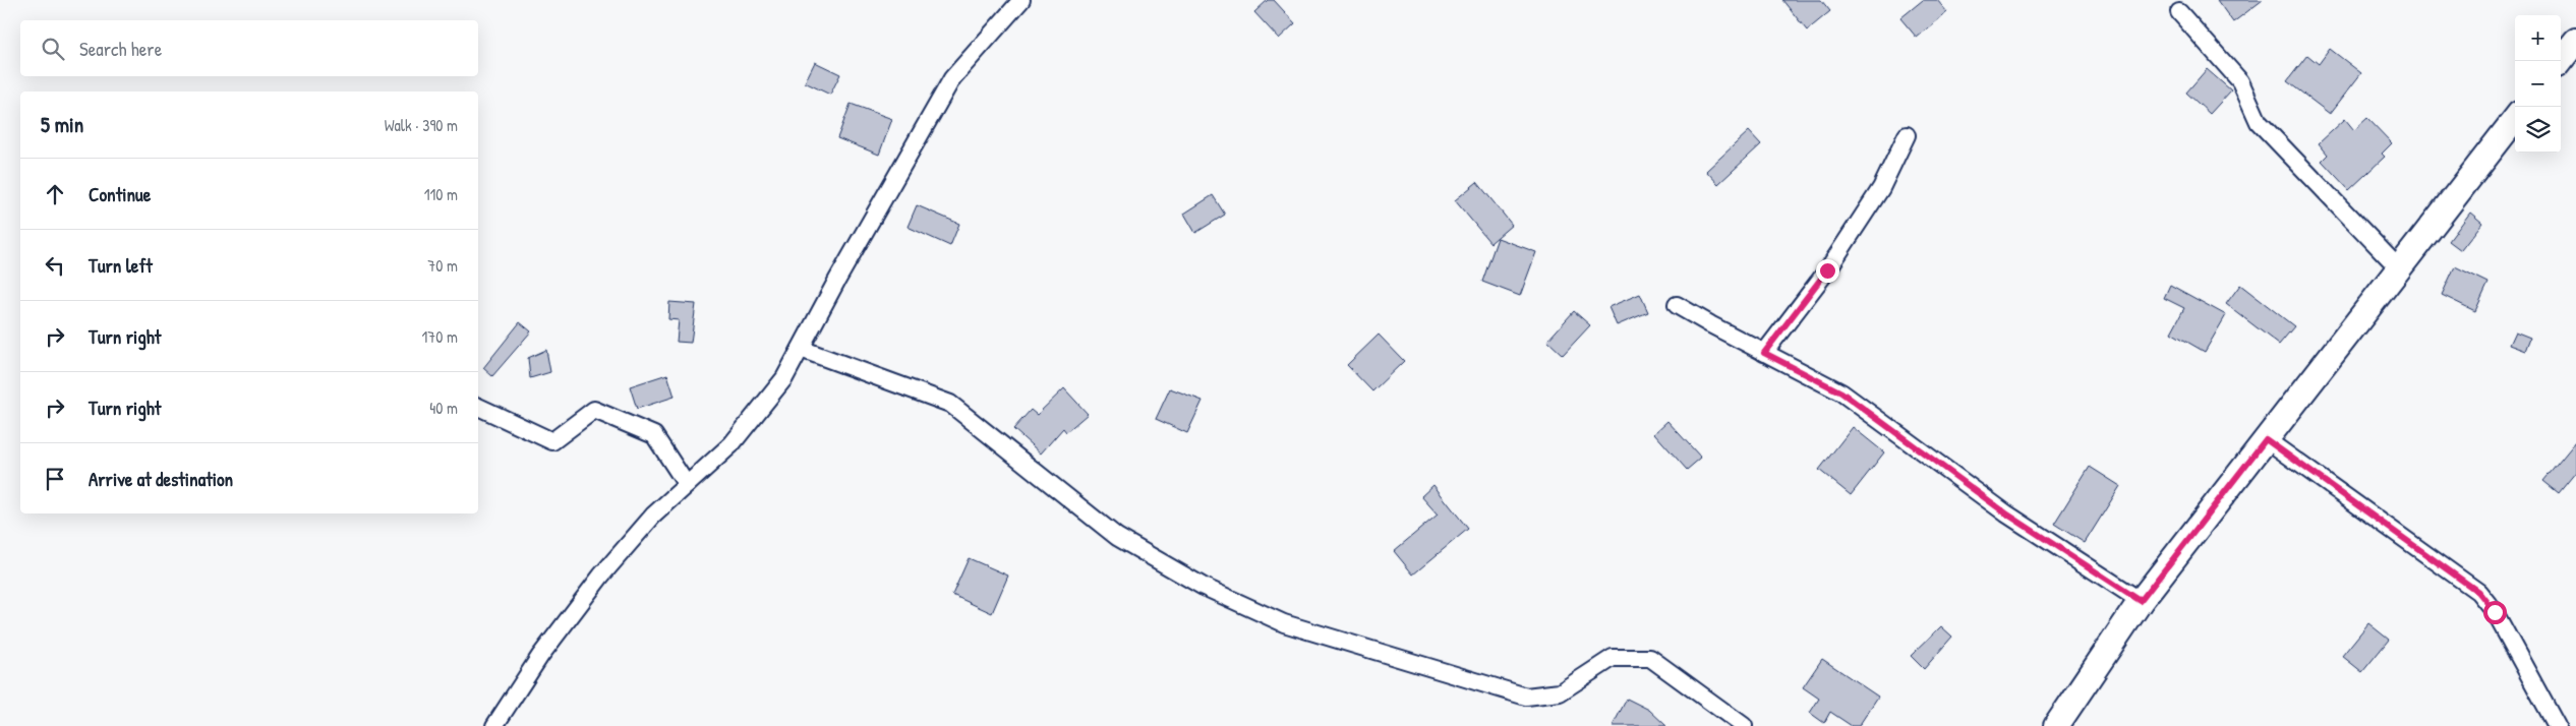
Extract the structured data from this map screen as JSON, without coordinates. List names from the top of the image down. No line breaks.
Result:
{"page":{"map_buttons":["+","−"],"search":"Search here","heading":["5 min","Walk · 390 m"],"list":[["Continue","110 m"],["Turn left","70 m"],["Turn right","170 m"],["Turn right","40 m"],"Arrive at destination"]}}
